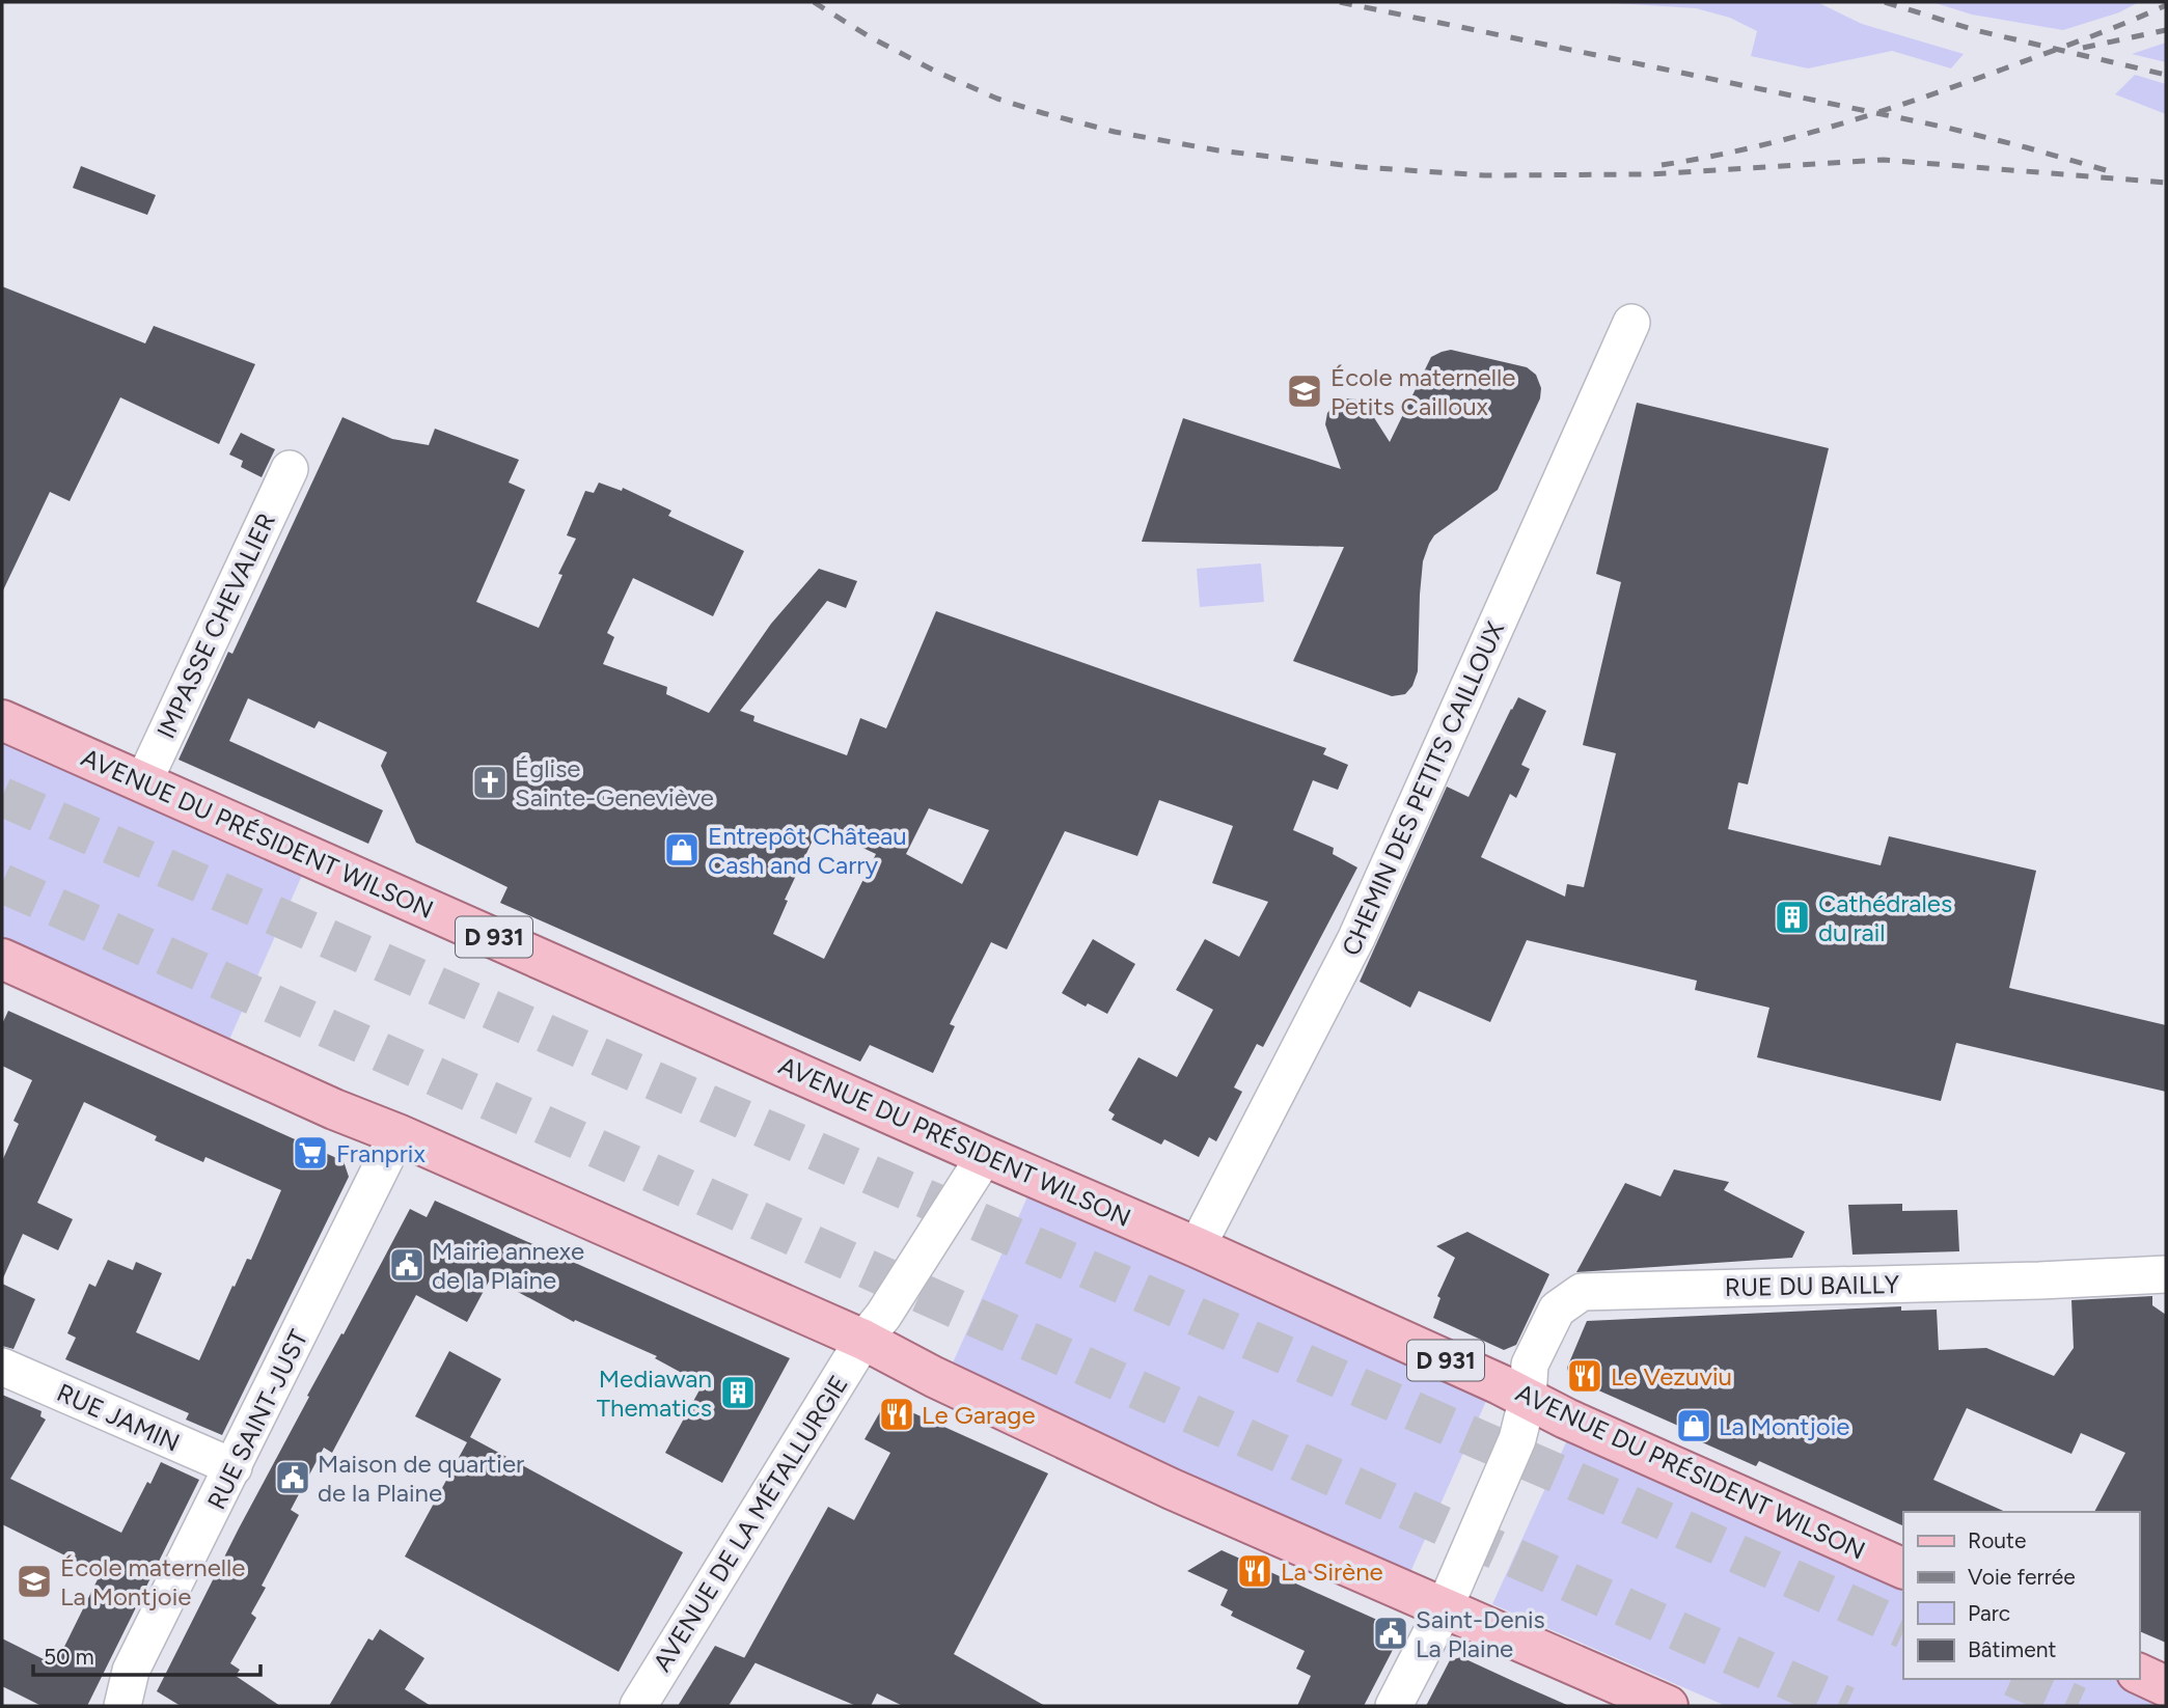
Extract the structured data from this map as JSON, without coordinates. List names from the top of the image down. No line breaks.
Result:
{"streets":{"main road":["AVENUE DU PRÉSIDENT WILSON","D 931"],"street":["IMPASSE CHEVALIER","CHEMIN DES PETITS CAILLOUX","RUE DU BAILLY","RUE JAMIN","RUE SAINT-JUST","AVENUE DE LA MÉTALLURGIE"]},"crossings":[["IMPASSE CHEVALIER","AVENUE DU PRÉSIDENT WILSON"],["CHEMIN DES PETITS CAILLOUX","AVENUE DU PRÉSIDENT WILSON"],["AVENUE DU PRÉSIDENT WILSON","RUE DU BAILLY"],["AVENUE DU PRÉSIDENT WILSON","AVENUE DE LA MÉTALLURGIE"],["RUE JAMIN","RUE SAINT-JUST"]],"places":{"school or university":["École maternelle Petits Cailloux","École maternelle La Montjoie"],"church":["Église Sainte-Geneviève"],"shop":["Entrepôt Château Cash and Carry","La Montjoie"],"building":["Cathédrales du rail","Mediawan Thematics"],"supermarket":["Franprix"],"public building":["Mairie annexe de la Plaine","Maison de quartier de la Plaine","Saint-Denis La Plaine"],"restaurant":["Le Vezuviu","Le Garage","La Sirène"]},"legend":["Route","Voie ferrée","Parc","Bâtiment"],"scale_bar":"50 m"}
